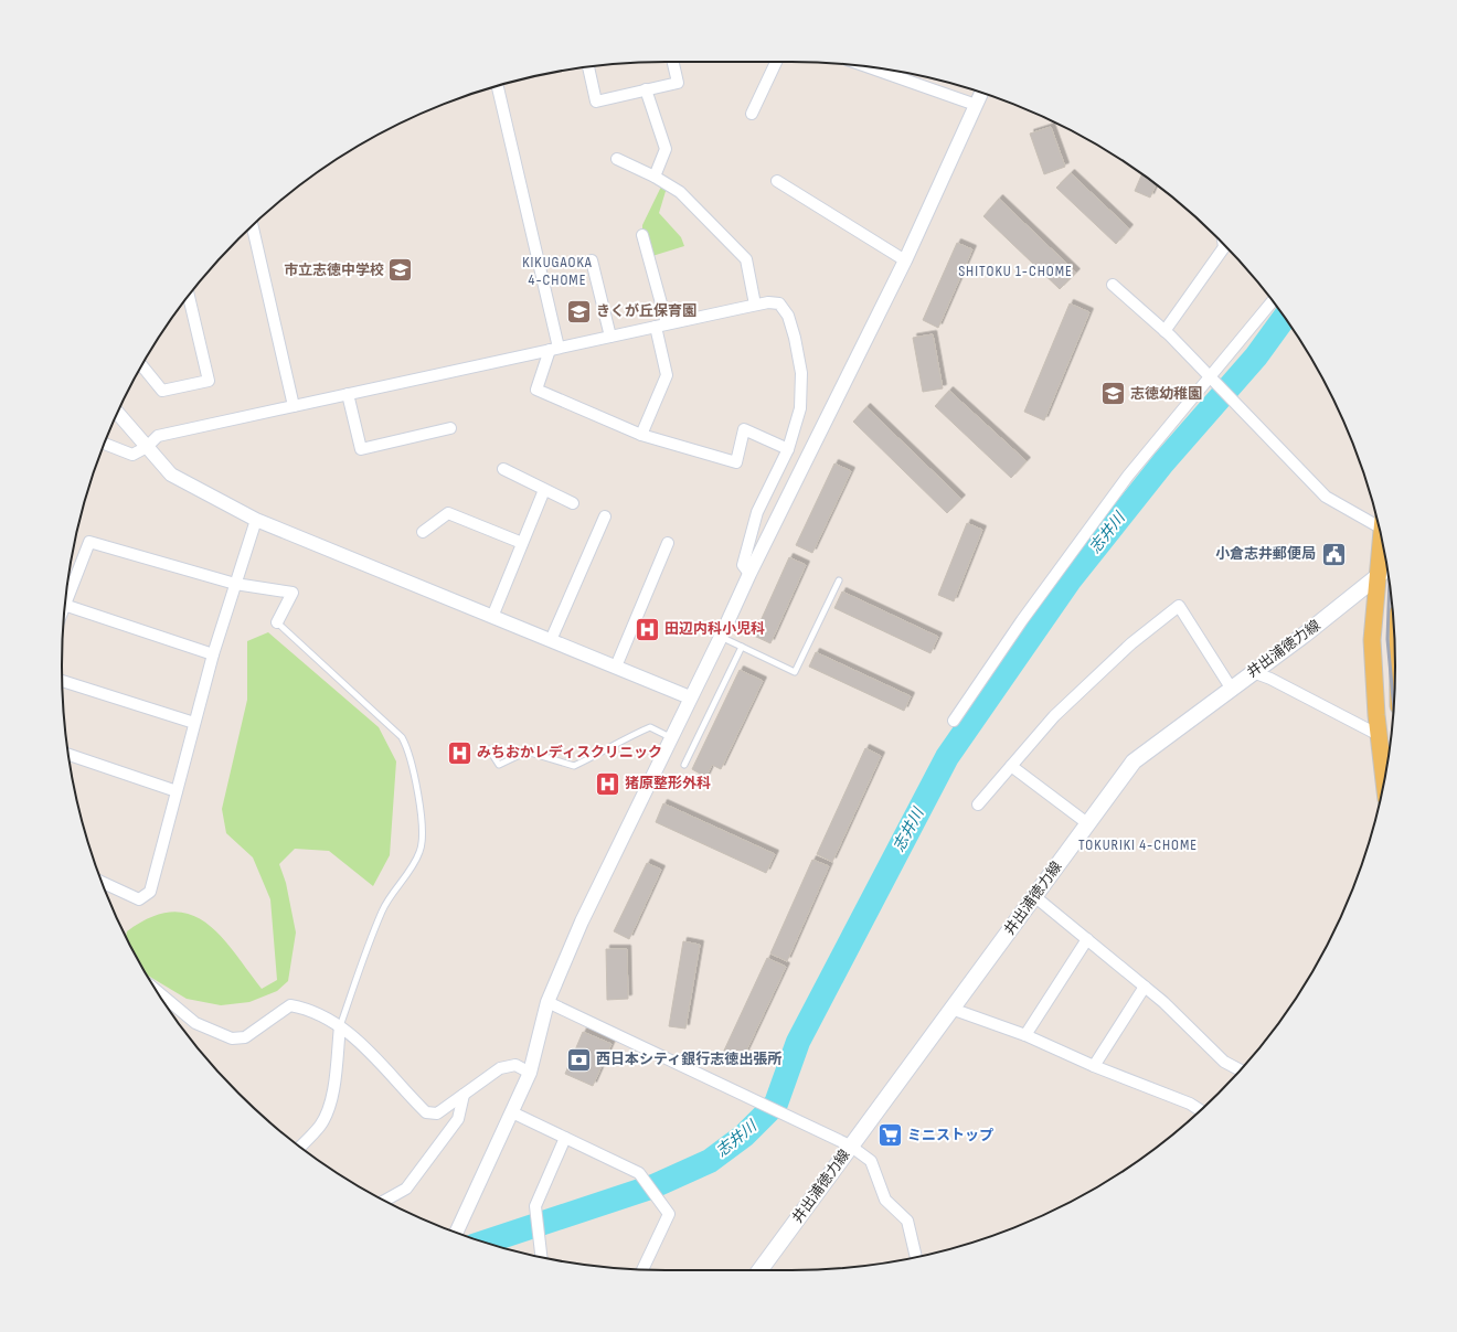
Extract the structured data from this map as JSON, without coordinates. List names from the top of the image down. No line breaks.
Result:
{"streets":{"main road":["井出浦徳力線"]},"districts":["KIKUGAOKA 4-CHOME","SHITOKU 1-CHOME","TOKURIKI 4-CHOME"],"water":["志井川"],"places":{"school or university":["市立志徳中学校","きくが丘保育園","志徳幼稚園"],"public building":["小倉志井郵便局"],"hospital":["田辺内科小児科","みちおかレディスクリニック","猪原整形外科"],"bank":["西日本シティ銀行志徳出張所"],"supermarket":["ミニストップ"]}}
